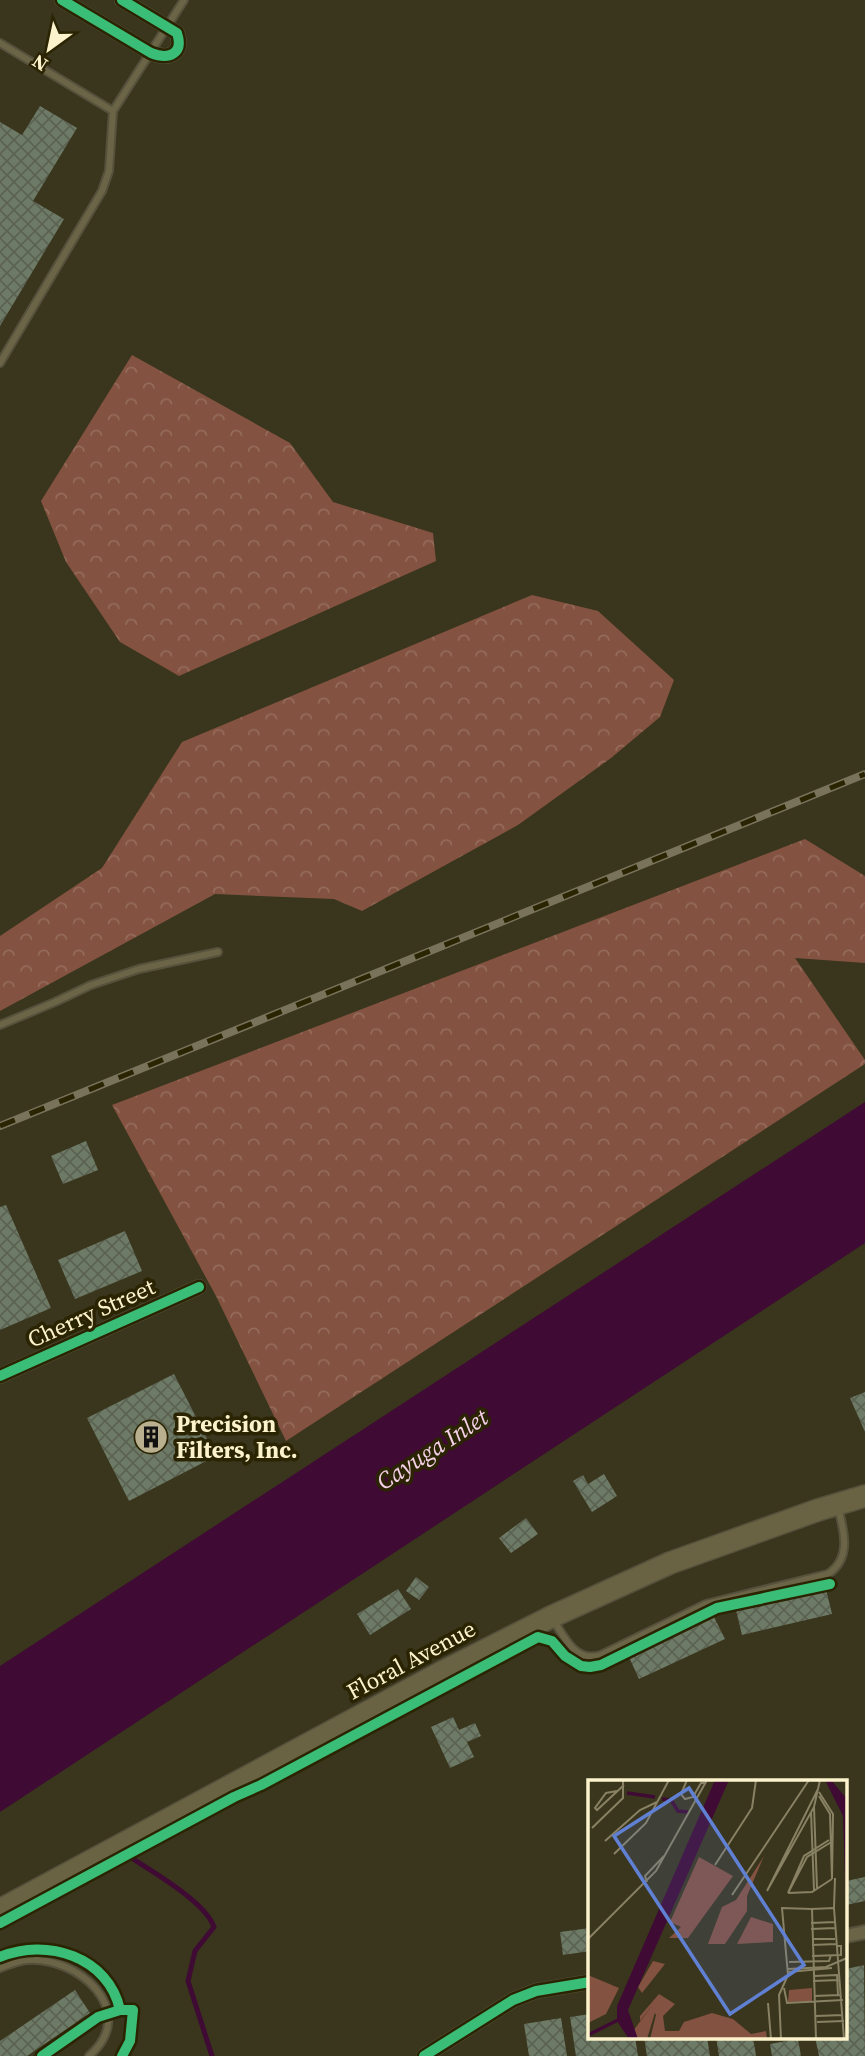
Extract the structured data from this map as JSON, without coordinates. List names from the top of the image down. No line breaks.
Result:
{"streets":{"main road":["Floral Avenue"],"street":["Cherry Street"]},"water":["Cayuga Inlet"],"places":{"building":["Precision Filters, Inc."]},"north":"bottom left"}
